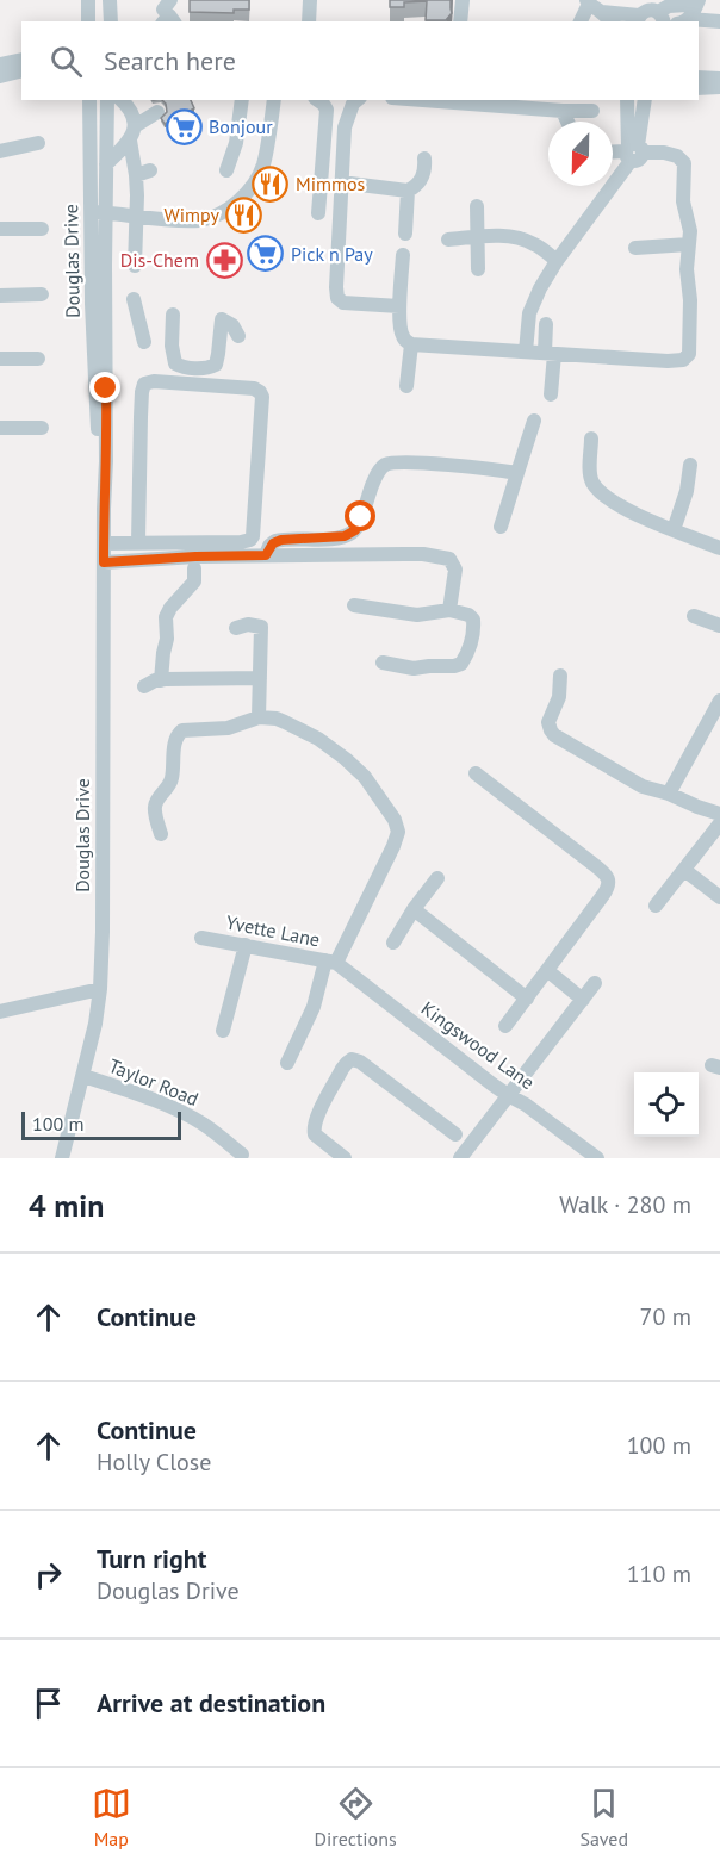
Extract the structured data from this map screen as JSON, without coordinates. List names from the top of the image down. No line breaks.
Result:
{"streets":{"street":["Douglas Drive","Yvette Lane","Kingswood Lane","Taylor Road"]},"crossings":[["Douglas Drive","Taylor Road"],["Yvette Lane","Kingswood Lane"]],"places":{"supermarket":["Bonjour","Pick n Pay"],"restaurant":["Mimmos","Wimpy"],"pharmacy":["Dis-Chem"]},"scale_bar":"100 m","north":"bottom","page":{"search":"Search here","scale":"100 m","heading":["4 min","Walk · 280 m"],"list":[["Continue","70 m"],["Continue","Holly Close","100 m"],["Turn right","Douglas Drive","110 m"],"Arrive at destination"],"nav":["Map","Directions","Saved"]}}
